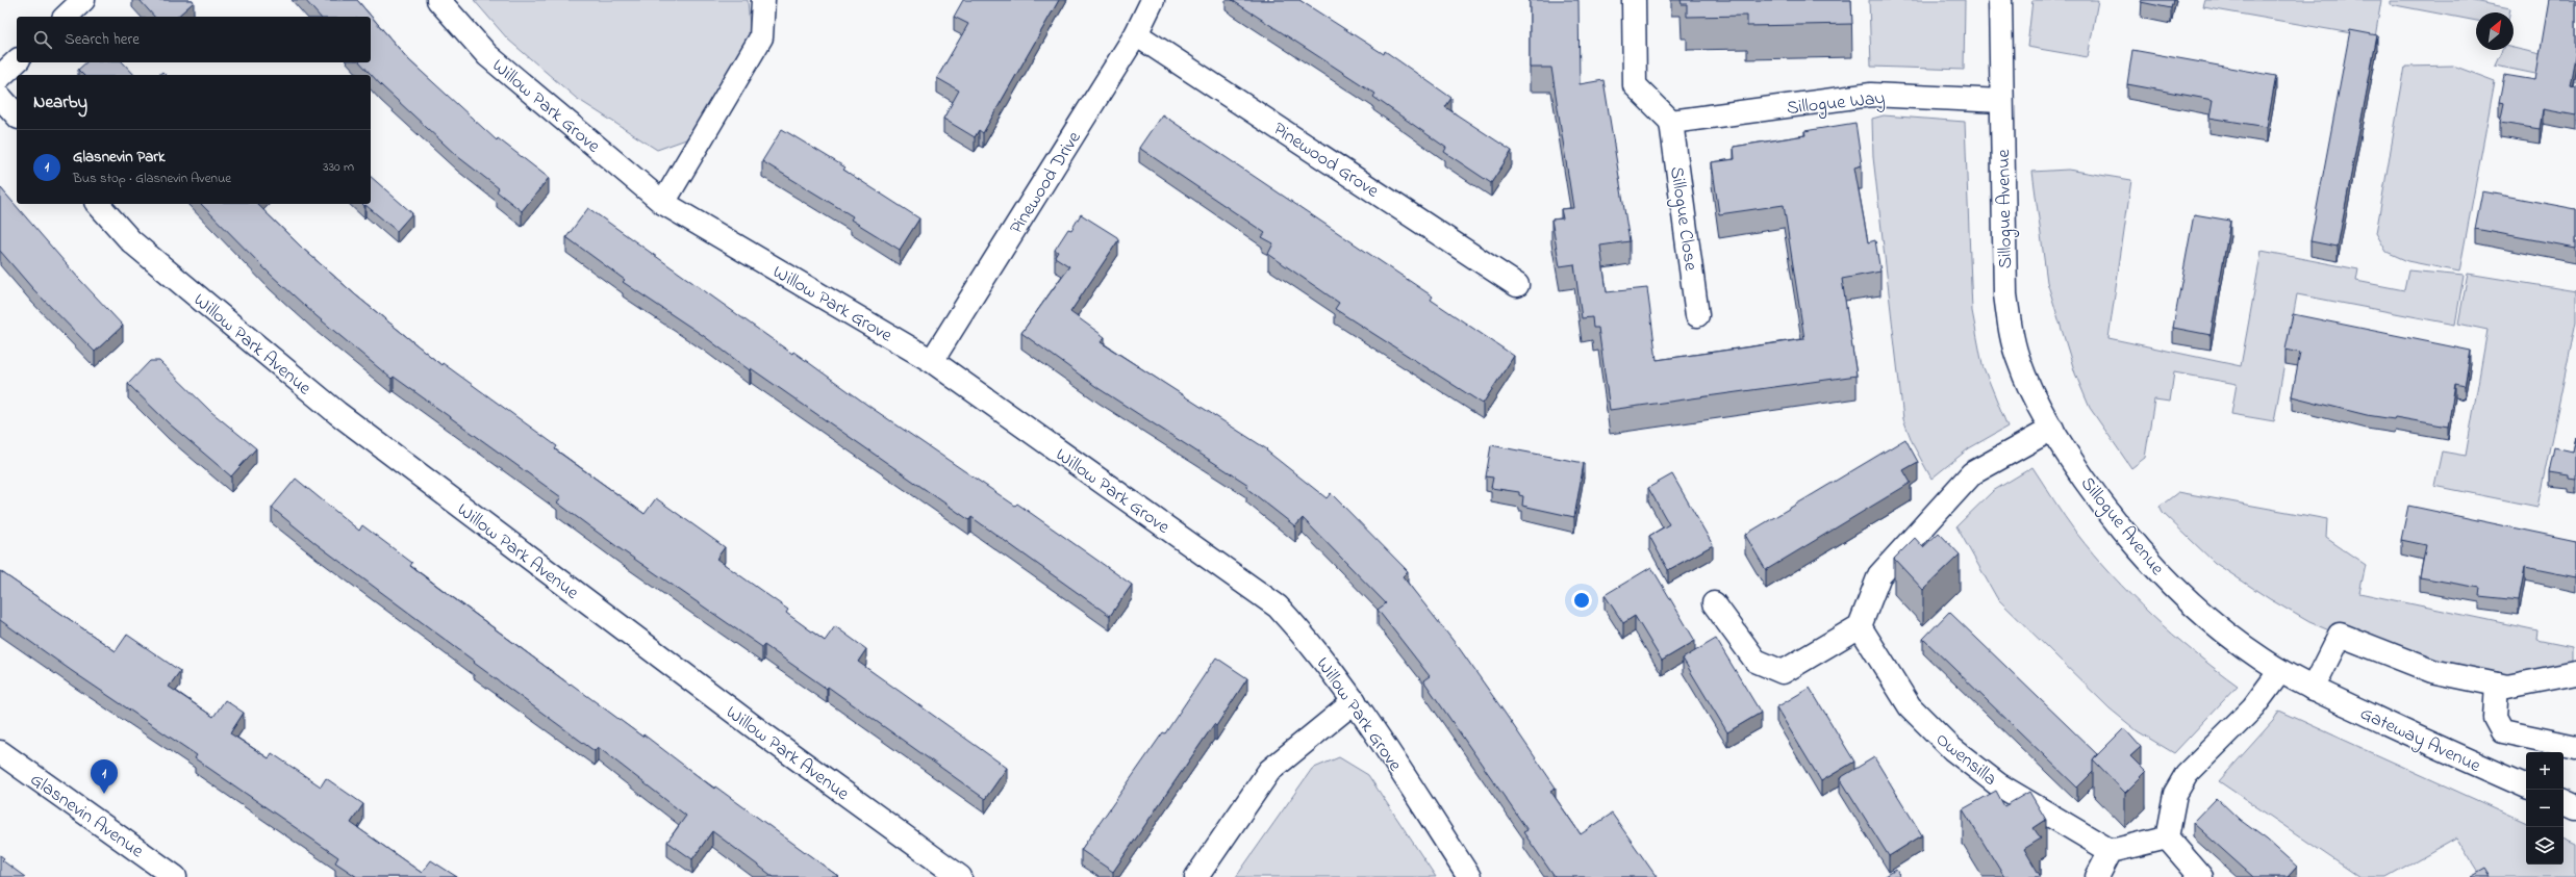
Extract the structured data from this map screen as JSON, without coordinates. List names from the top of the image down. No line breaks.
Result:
{"streets":{"street":["Sillogue Way","Willow Park Grove","Pinewood Grove","Pinewood Drive","Sillogue Avenue","Sillogue Close","Willow Park Avenue","Gateway Avenue","Owensilla","Glasnevin Avenue"]},"crossings":[["Sillogue Way","Sillogue Avenue"],["Sillogue Way","Sillogue Close"],["Willow Park Grove","Pinewood Drive"],["Pinewood Grove","Pinewood Drive"],["Sillogue Avenue","Gateway Avenue"]],"north":"top right","page":{"search":"Search here","heading":"Nearby","list":[{"mark":"1","name":"Glasnevin Park","note":"Bus stop · Glasnevin Avenue","value":"330 m"}],"map_buttons":["+","−"],"pins":"1"}}
